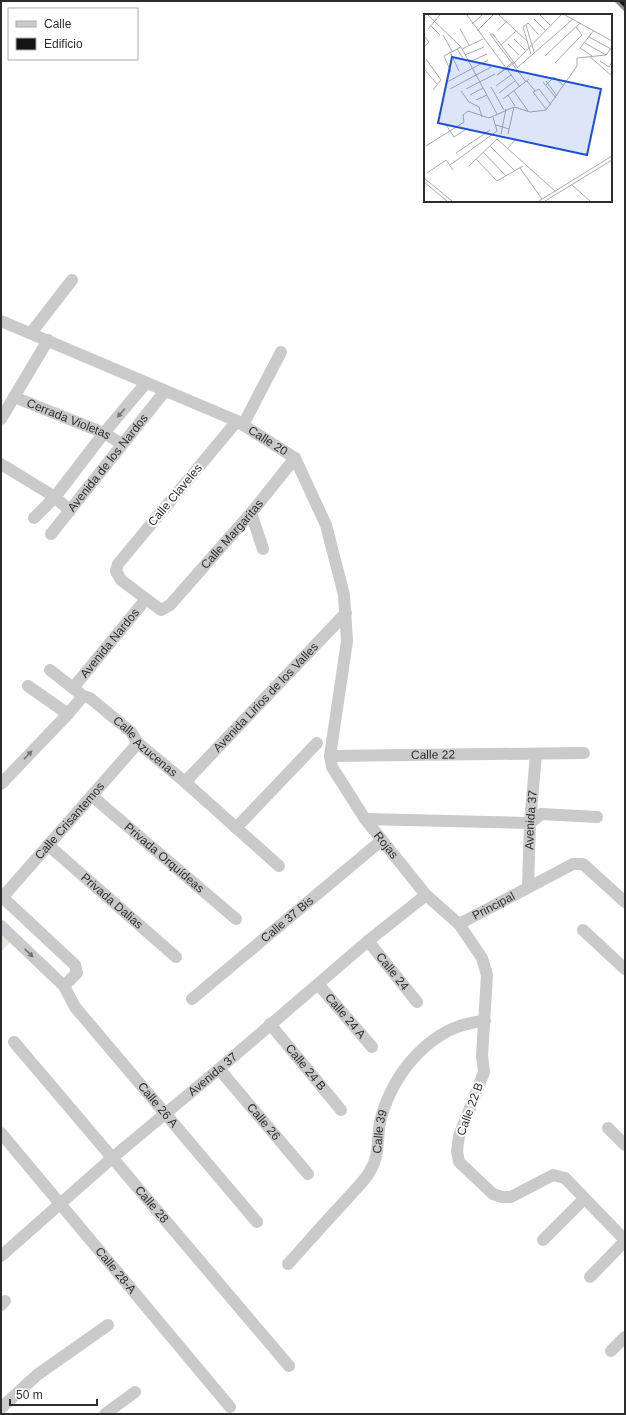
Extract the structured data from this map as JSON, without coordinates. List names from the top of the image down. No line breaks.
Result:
{"streets":{"street":["Cerrada Violetas","Calle 20","Avenida de los Nardos","Calle Claveles","Calle Margaritas","Avenida Nardos","Avenida Lirios de los Valles","Calle Azucenas","Calle 22","Avenida 37","Calle Crisantemos","Rojas","Privada Orquídeas","Privada Dalias","Principal","Calle 37 Bis","Calle 24","Calle 24 A","Calle 24 B","Calle 26 A","Calle 22 B","Calle 26","Calle 39","Calle 28","Calle 28-A"]},"crossings":[["Cerrada Violetas","Avenida de los Nardos"],["Calle 20","Avenida de los Nardos"],["Calle 20","Calle Claveles"],["Calle 20","Calle Margaritas"],["Calle 20","Avenida Lirios de los Valles"],["Calle 20","Calle 22"],["Calle 20","Rojas"],["Calle Claveles","Calle Margaritas"],["Calle Claveles","Avenida Nardos"],["Calle Margaritas","Avenida Nardos"],["Avenida Nardos","Calle Azucenas"],["Avenida Lirios de los Valles","Calle Azucenas"],["Calle Azucenas","Calle Crisantemos"],["Calle 22","Avenida 37"],["Calle 22","Rojas"],["Avenida 37","Rojas"],["Avenida 37","Principal"],["Avenida 37","Calle 24"],["Avenida 37","Calle 24 A"],["Avenida 37","Calle 24 B"],["Avenida 37","Calle 26 A"],["Avenida 37","Calle 26"],["Avenida 37","Calle 28"],["Avenida 37","Calle 28-A"],["Calle Crisantemos","Privada Orquídeas"],["Calle Crisantemos","Privada Dalias"],["Rojas","Principal"],["Rojas","Calle 37 Bis"],["Rojas","Calle 22 B"],["Principal","Calle 22 B"],["Calle 22 B","Calle 39"]],"one_way":["Avenida Nardos"],"legend":["Calle","Edificio"],"scale_bar":"50 m"}
